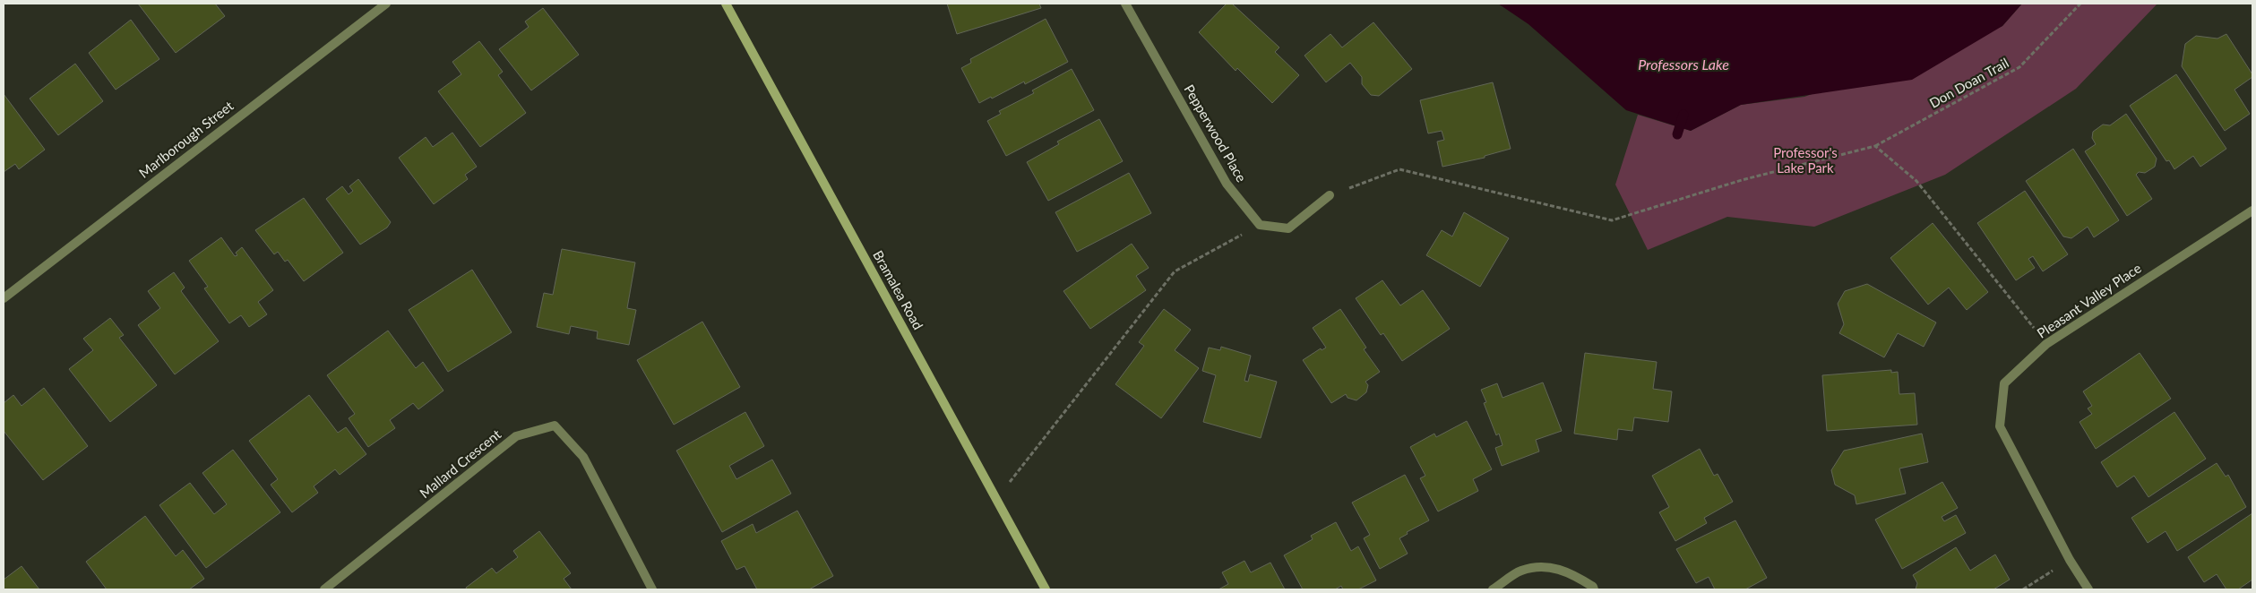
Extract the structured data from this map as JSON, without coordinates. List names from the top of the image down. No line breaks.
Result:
{"streets":{"main road":["Bramalea Road"],"street":["Pepperwood Place","Marlborough Street","Pleasant Valley Place","Mallard Crescent"],"path":["Don Doan Trail"]},"water":["Professors Lake"],"parks":["Professor's Lake Park"]}
